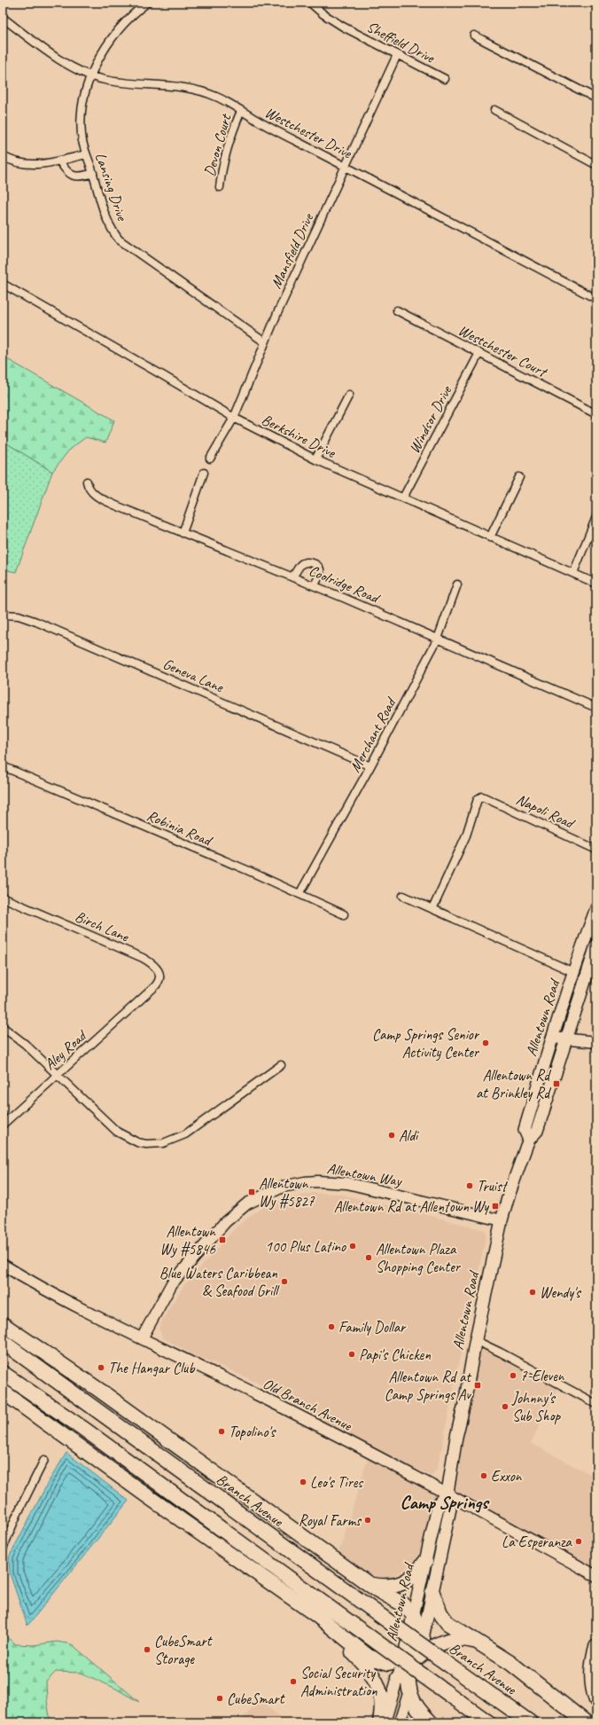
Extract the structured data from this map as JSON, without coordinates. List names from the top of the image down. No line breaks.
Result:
{"streets":{"highway":["Branch Avenue"],"main road":["Allentown Road","Allentown Way","Old Branch Avenue"],"street":["Sheffield Drive","Westchester Drive","Devon Court","Lansing Drive","Mansfield Drive","Westchester Court","Windsor Drive","Berkshire Drive","Coolridge Road","Geneva Lane","Merchant Road","Napoli Road","Robinia Road","Birch Lane","Aley Road"]},"crossings":[["Sheffield Drive","Mansfield Drive"],["Westchester Drive","Devon Court"],["Westchester Drive","Lansing Drive"],["Westchester Drive","Mansfield Drive"],["Lansing Drive","Mansfield Drive"],["Mansfield Drive","Berkshire Drive"],["Westchester Court","Windsor Drive"],["Windsor Drive","Berkshire Drive"],["Coolridge Road","Merchant Road"],["Geneva Lane","Merchant Road"],["Merchant Road","Robinia Road"],["Birch Lane","Aley Road"],["Allentown Road","Allentown Way"],["Allentown Road","Old Branch Avenue"],["Allentown Way","Old Branch Avenue"]],"districts":["Camp Springs"],"places":{"other":["Camp Springs Senior Activity Center","Aldi","Truist","100 Plus Latino","Allentown Plaza Shopping Center","Blue Waters Caribbean & Seafood Grill","Wendy's","Family Dollar","Papi's Chicken","The Hangar Club","7-Eleven","Johnny's Sub Shop","Topolino's","Exxon","Leo's Tires","Royal Farms","La Esperanza","CubeSmart Storage","Social Security Administration","CubeSmart"],"transit":["Allentown Rd at Brinkley Rd","Allentown Wy #5827","Allentown Rd at Allentown Wy","Allentown Wy #5846","Allentown Rd at Camp Springs Av"]}}
